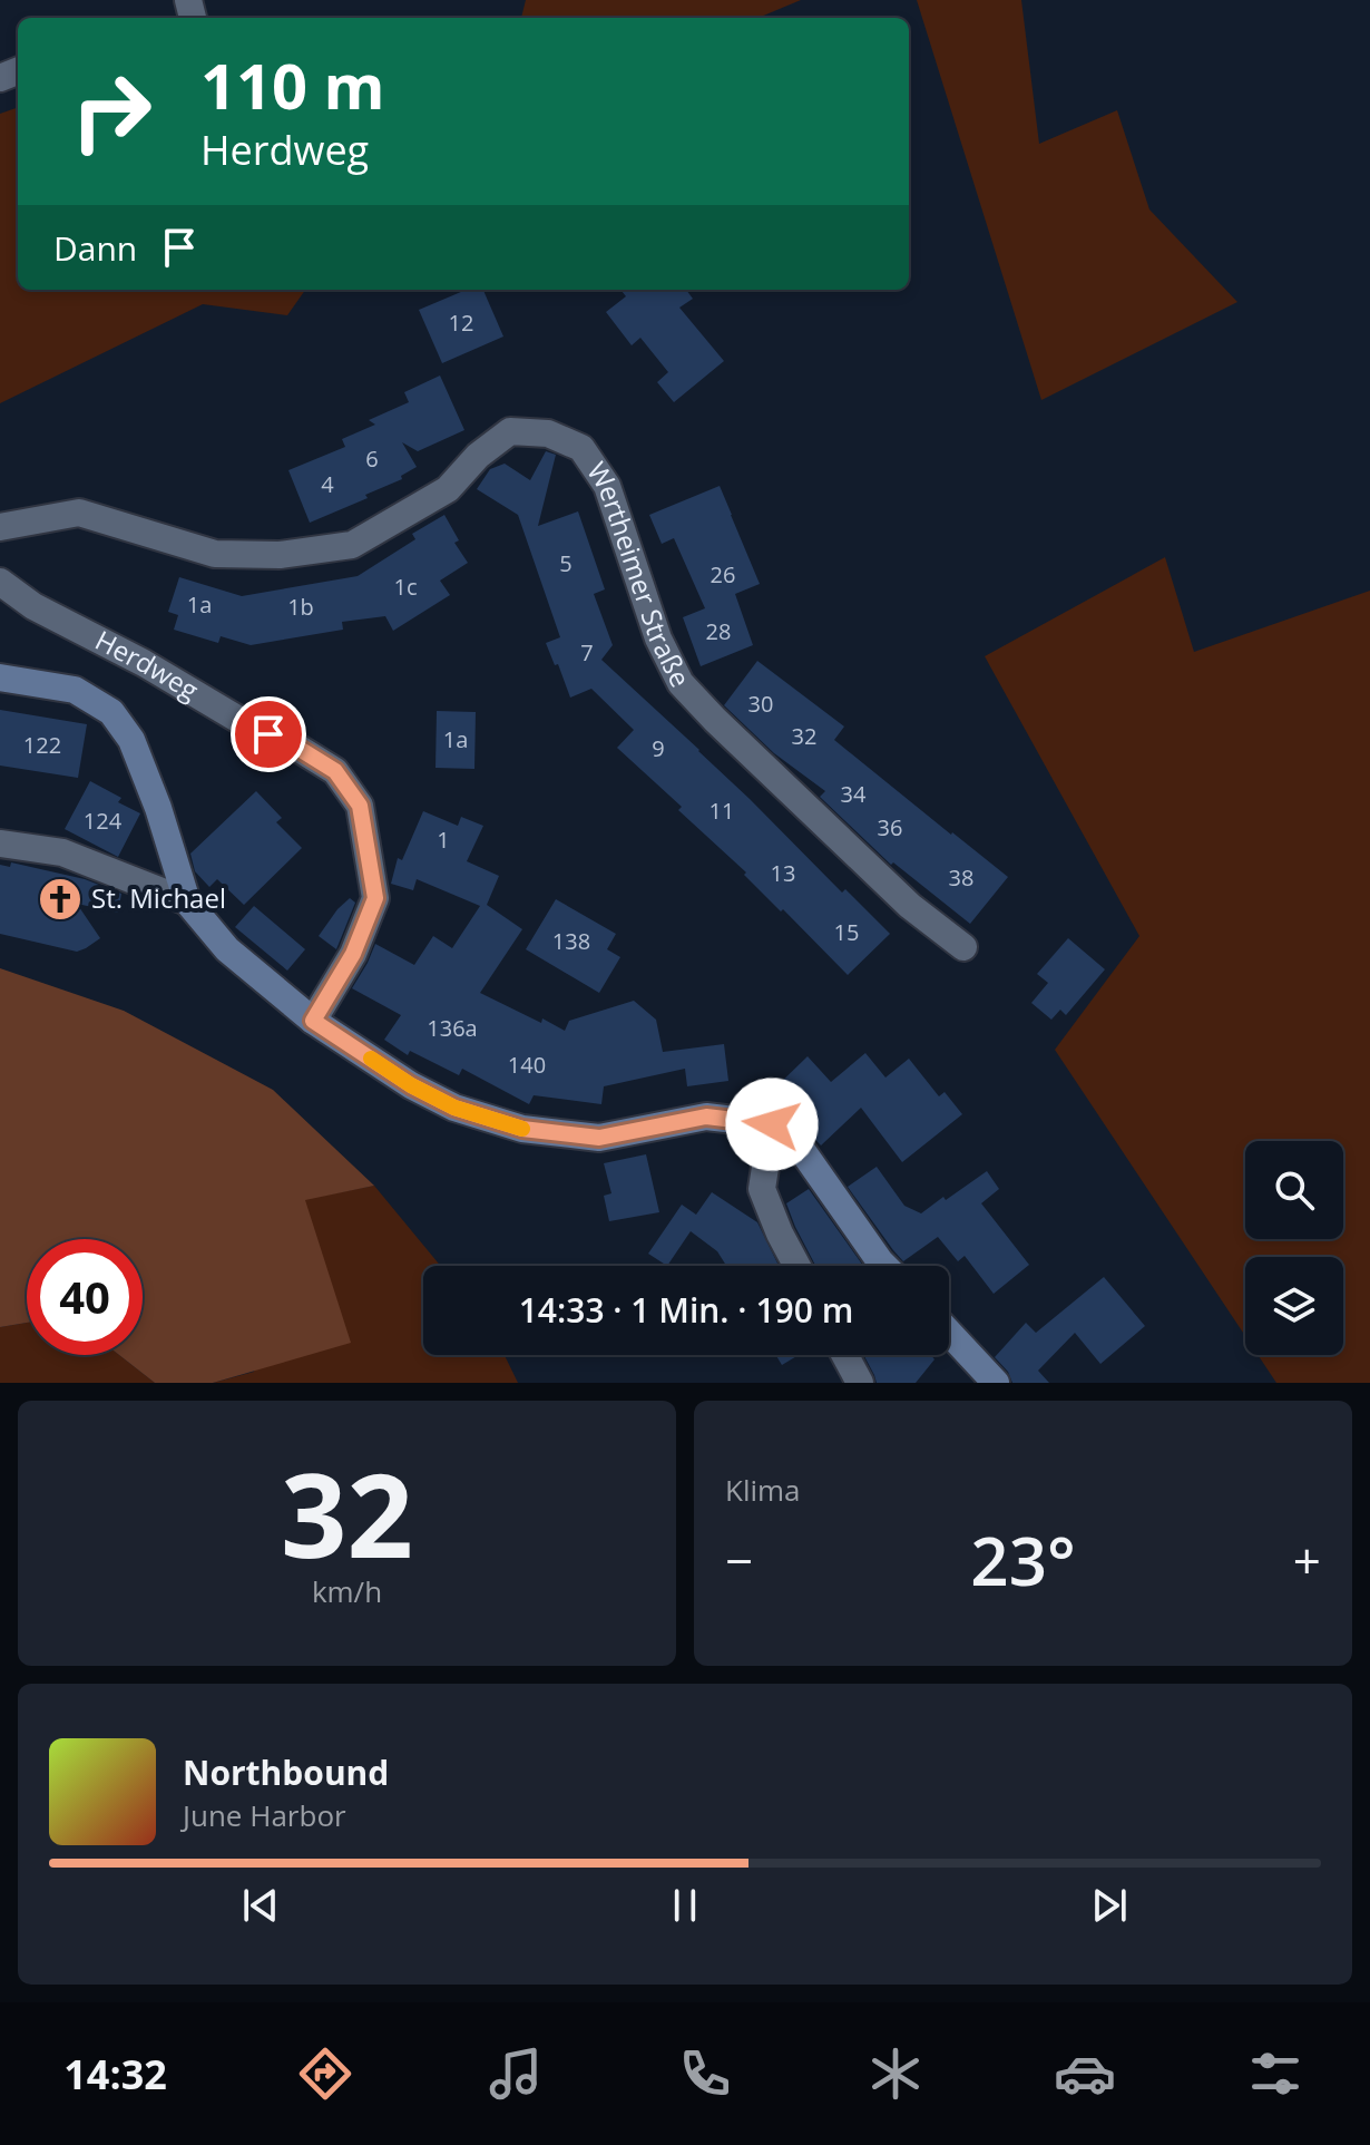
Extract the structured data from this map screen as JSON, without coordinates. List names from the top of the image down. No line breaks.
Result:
{"streets":{"street":["Wertheimer Straße","Herdweg"]},"places":{"church":["St. Michael"]},"house_numbers":["12","6","4","5","26","1c","1a","1b","28","7","30","32","1a","122","9","34","11","124","36","1","13","38","15","138","136a","140"],"page":{"turn":["110 m","Herdweg"],"then":"Dann","limit":"40","trip":"14:33 · 1 Min. · 190 m","tile":[["32","km/h"],"Klima"],"heat":["−","23°","+"],"song":["Northbound","June Harbor"],"tabs":"14:32"}}
